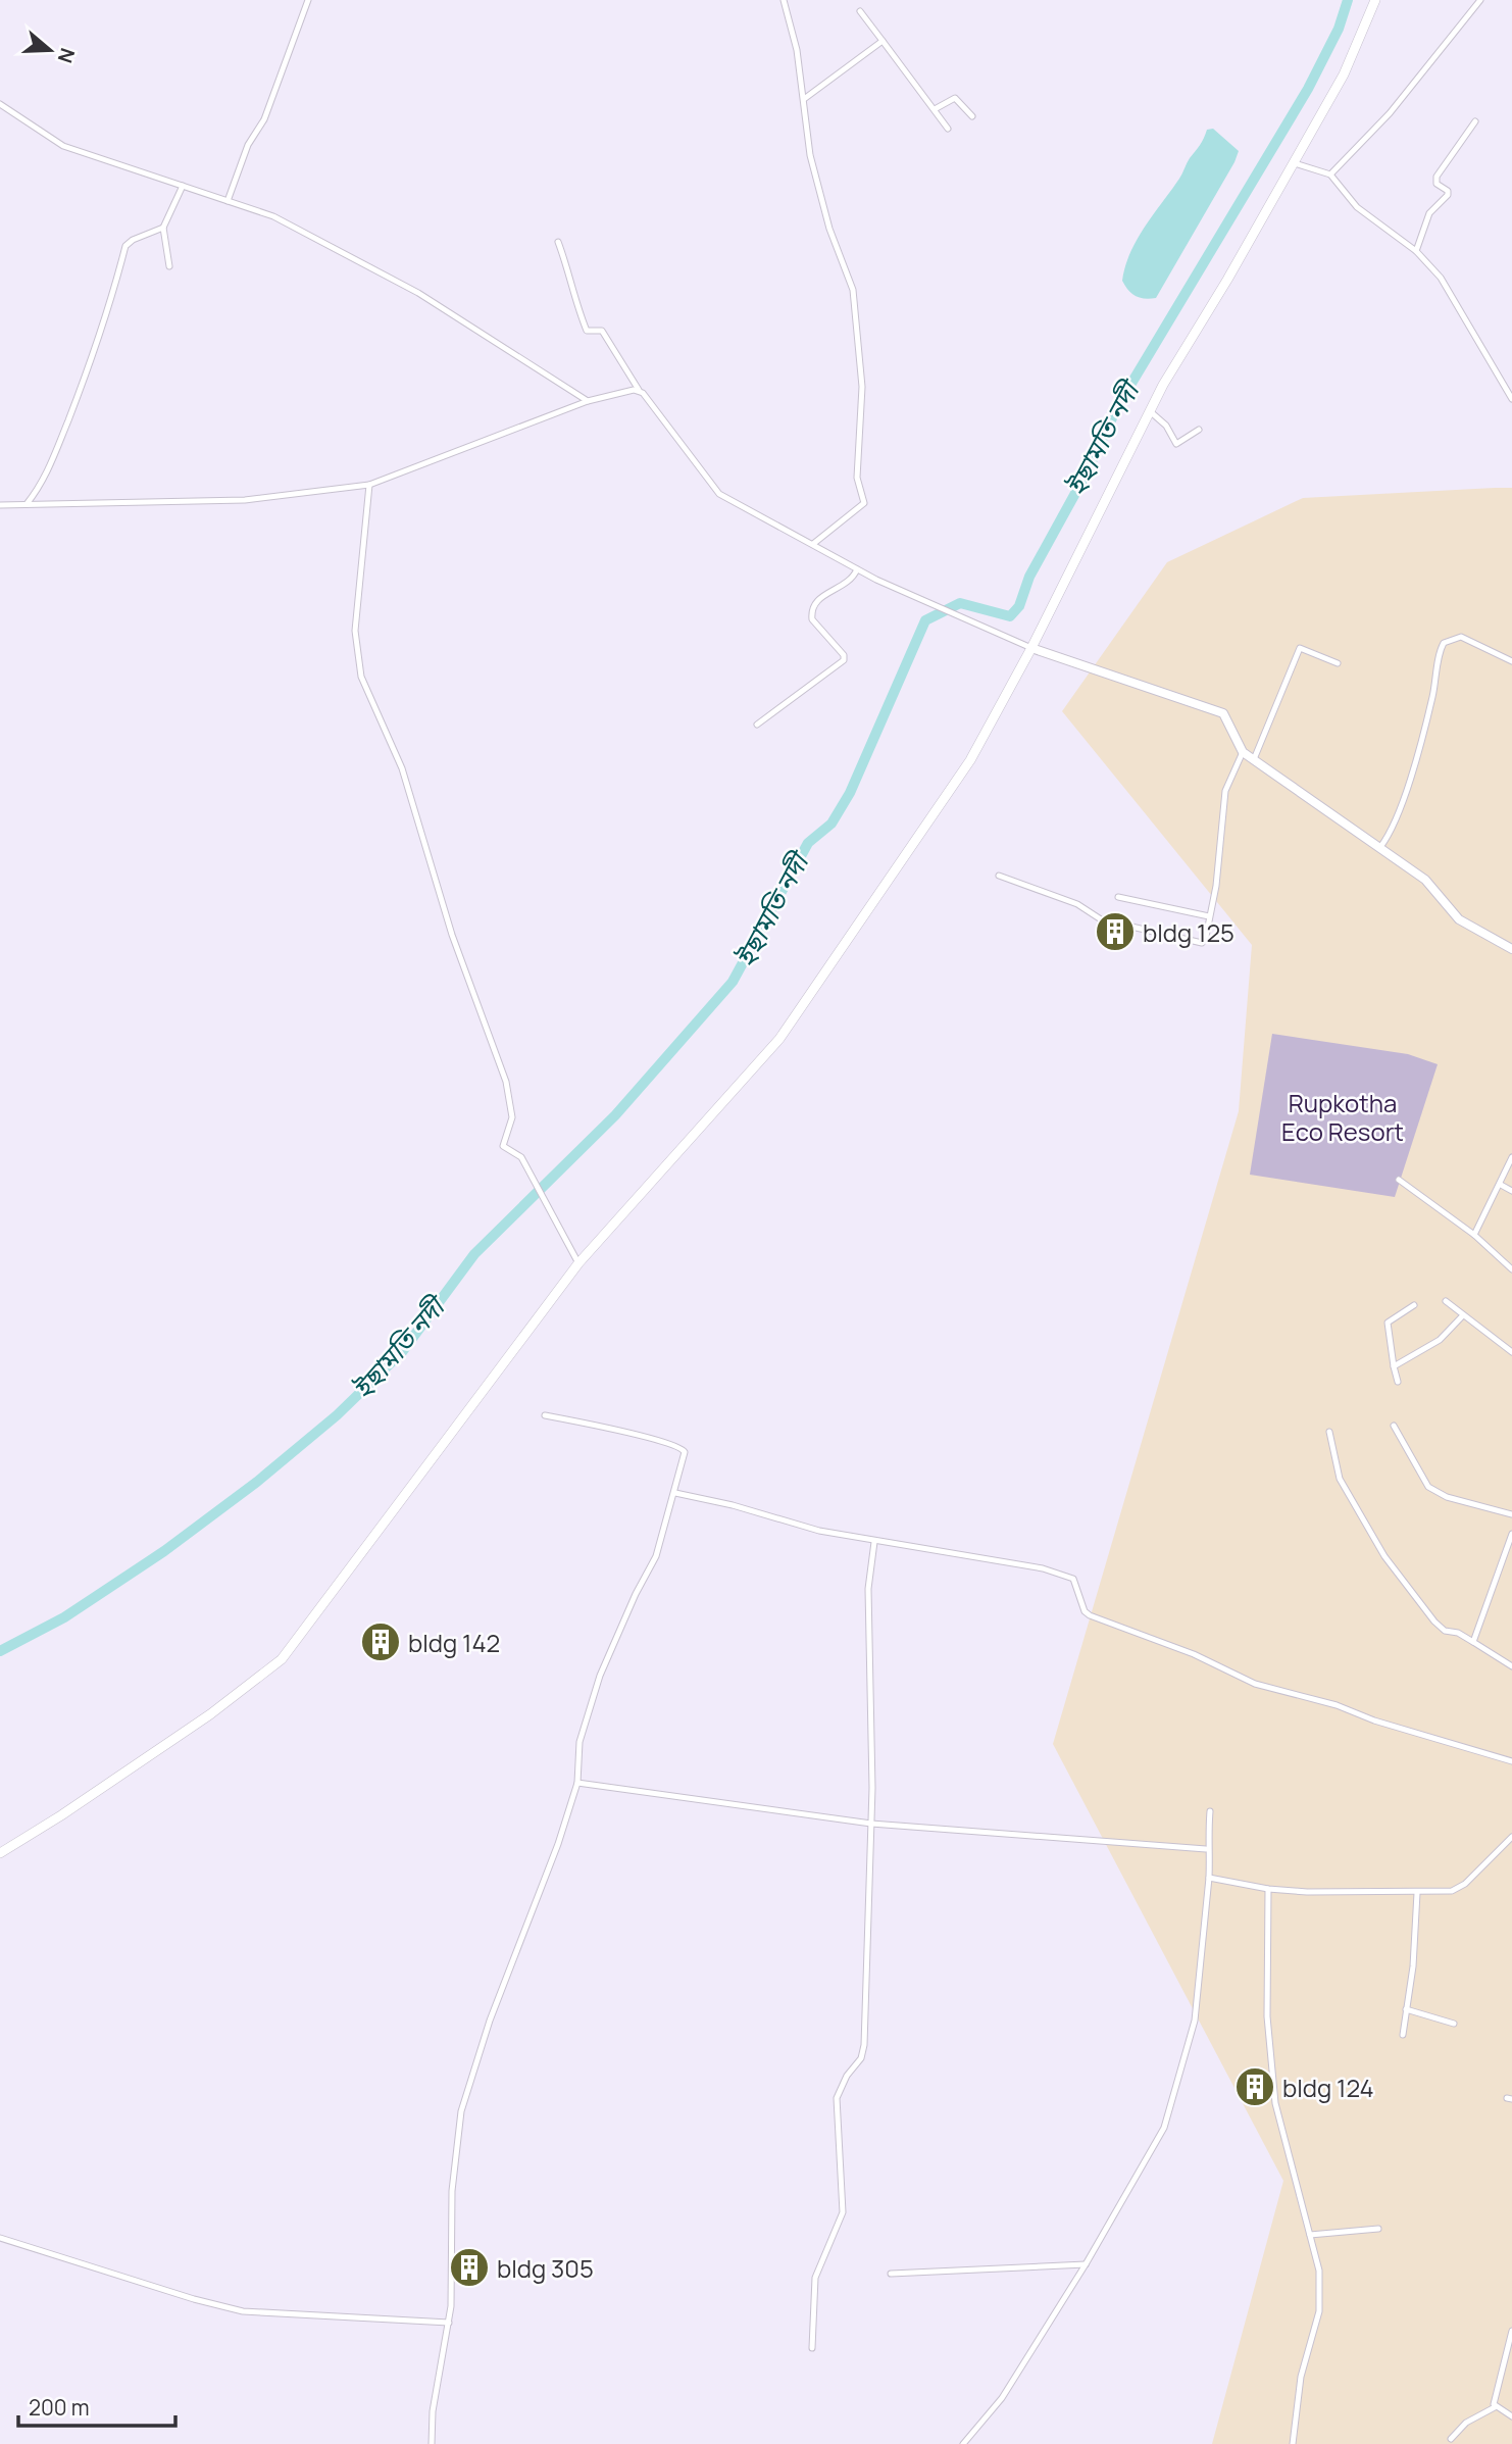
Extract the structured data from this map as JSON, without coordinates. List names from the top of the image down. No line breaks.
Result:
{"water":["ইছামতি নদী"],"parks":["Rupkotha Eco Resort"],"places":{"building":["bldg 125","bldg 142","bldg 124","bldg 305"]},"scale_bar":"200 m","north":"right"}
